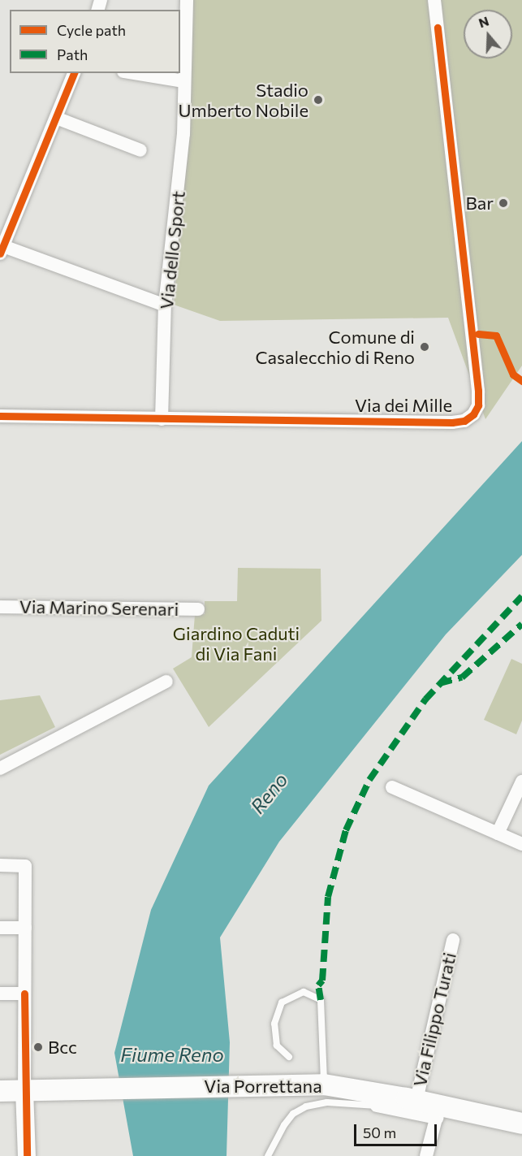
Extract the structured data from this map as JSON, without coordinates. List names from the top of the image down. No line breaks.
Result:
{"streets":{"main road":["Via Porrettana"],"street":["Via dello Sport","Via dei Mille","Via Marino Serenari","Via Filippo Turati"]},"crossings":[["Via dello Sport","Via dei Mille"],["Via Filippo Turati","Via Porrettana"]],"water":["Reno","Fiume Reno"],"parks":["Giardino Caduti di Via Fani"],"places":["Stadio Umberto Nobile","Bar","Comune di Casalecchio di Reno","Bcc"],"legend":["Cycle path","Path"],"scale_bar":"50 m","north":"top"}
